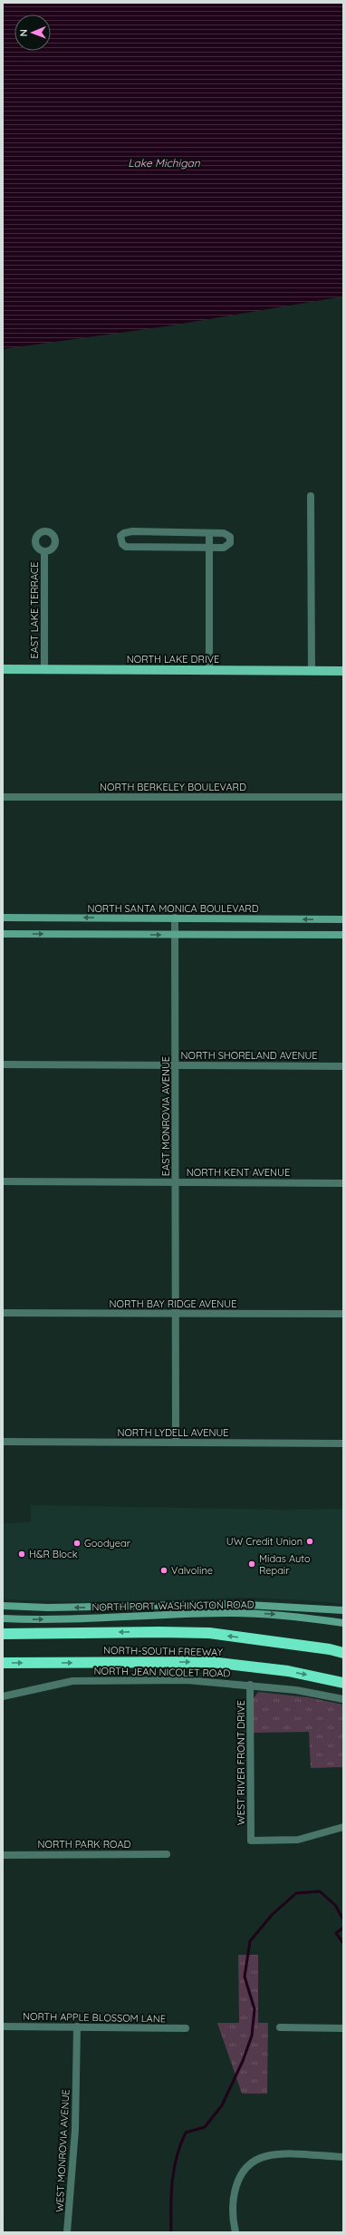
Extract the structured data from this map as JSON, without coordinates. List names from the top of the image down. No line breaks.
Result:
{"streets":{"highway":["NORTH-SOUTH FREEWAY"],"main road":["NORTH LAKE DRIVE"],"street":["EAST LAKE TERRACE","NORTH BERKELEY BOULEVARD","NORTH SANTA MONICA BOULEVARD","NORTH SHORELAND AVENUE","EAST MONROVIA AVENUE","NORTH KENT AVENUE","NORTH BAY RIDGE AVENUE","NORTH LYDELL AVENUE","NORTH PORT WASHINGTON ROAD","NORTH JEAN NICOLET ROAD","WEST RIVER FRONT DRIVE","NORTH PARK ROAD","NORTH APPLE BLOSSOM LANE","WEST MONROVIA AVENUE"]},"crossings":[["EAST LAKE TERRACE","NORTH LAKE DRIVE"],["NORTH SANTA MONICA BOULEVARD","EAST MONROVIA AVENUE"],["NORTH SHORELAND AVENUE","EAST MONROVIA AVENUE"],["EAST MONROVIA AVENUE","NORTH KENT AVENUE"],["EAST MONROVIA AVENUE","NORTH BAY RIDGE AVENUE"],["NORTH JEAN NICOLET ROAD","WEST RIVER FRONT DRIVE"],["NORTH APPLE BLOSSOM LANE","WEST MONROVIA AVENUE"]],"water":["Lake Michigan"],"places":["UW Credit Union","Goodyear","H&R Block","Midas Auto Repair","Valvoline"],"north":"left"}
